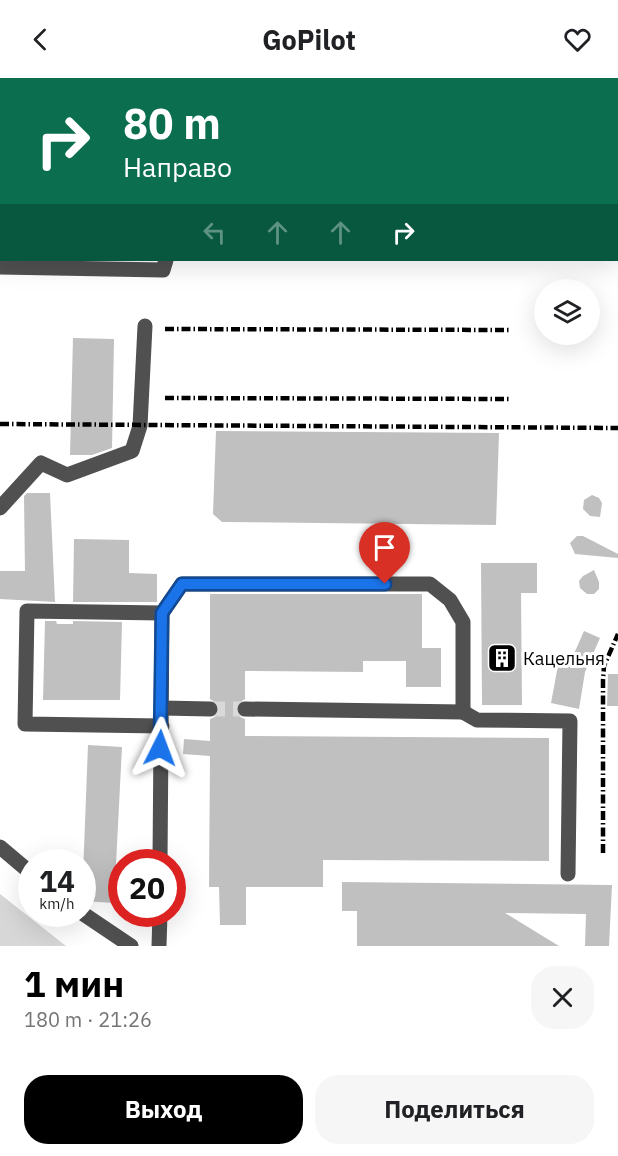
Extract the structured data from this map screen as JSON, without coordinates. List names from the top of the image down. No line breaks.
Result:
{"places":{"building":["Кацельня"]},"page":{"header":"GoPilot","turn":["80 m","Направо"],"speed":"14 km/h","limit":"20","heading":["1 мин","180 m · 21:26"],"buttons":["Выход","Поделиться"]}}
